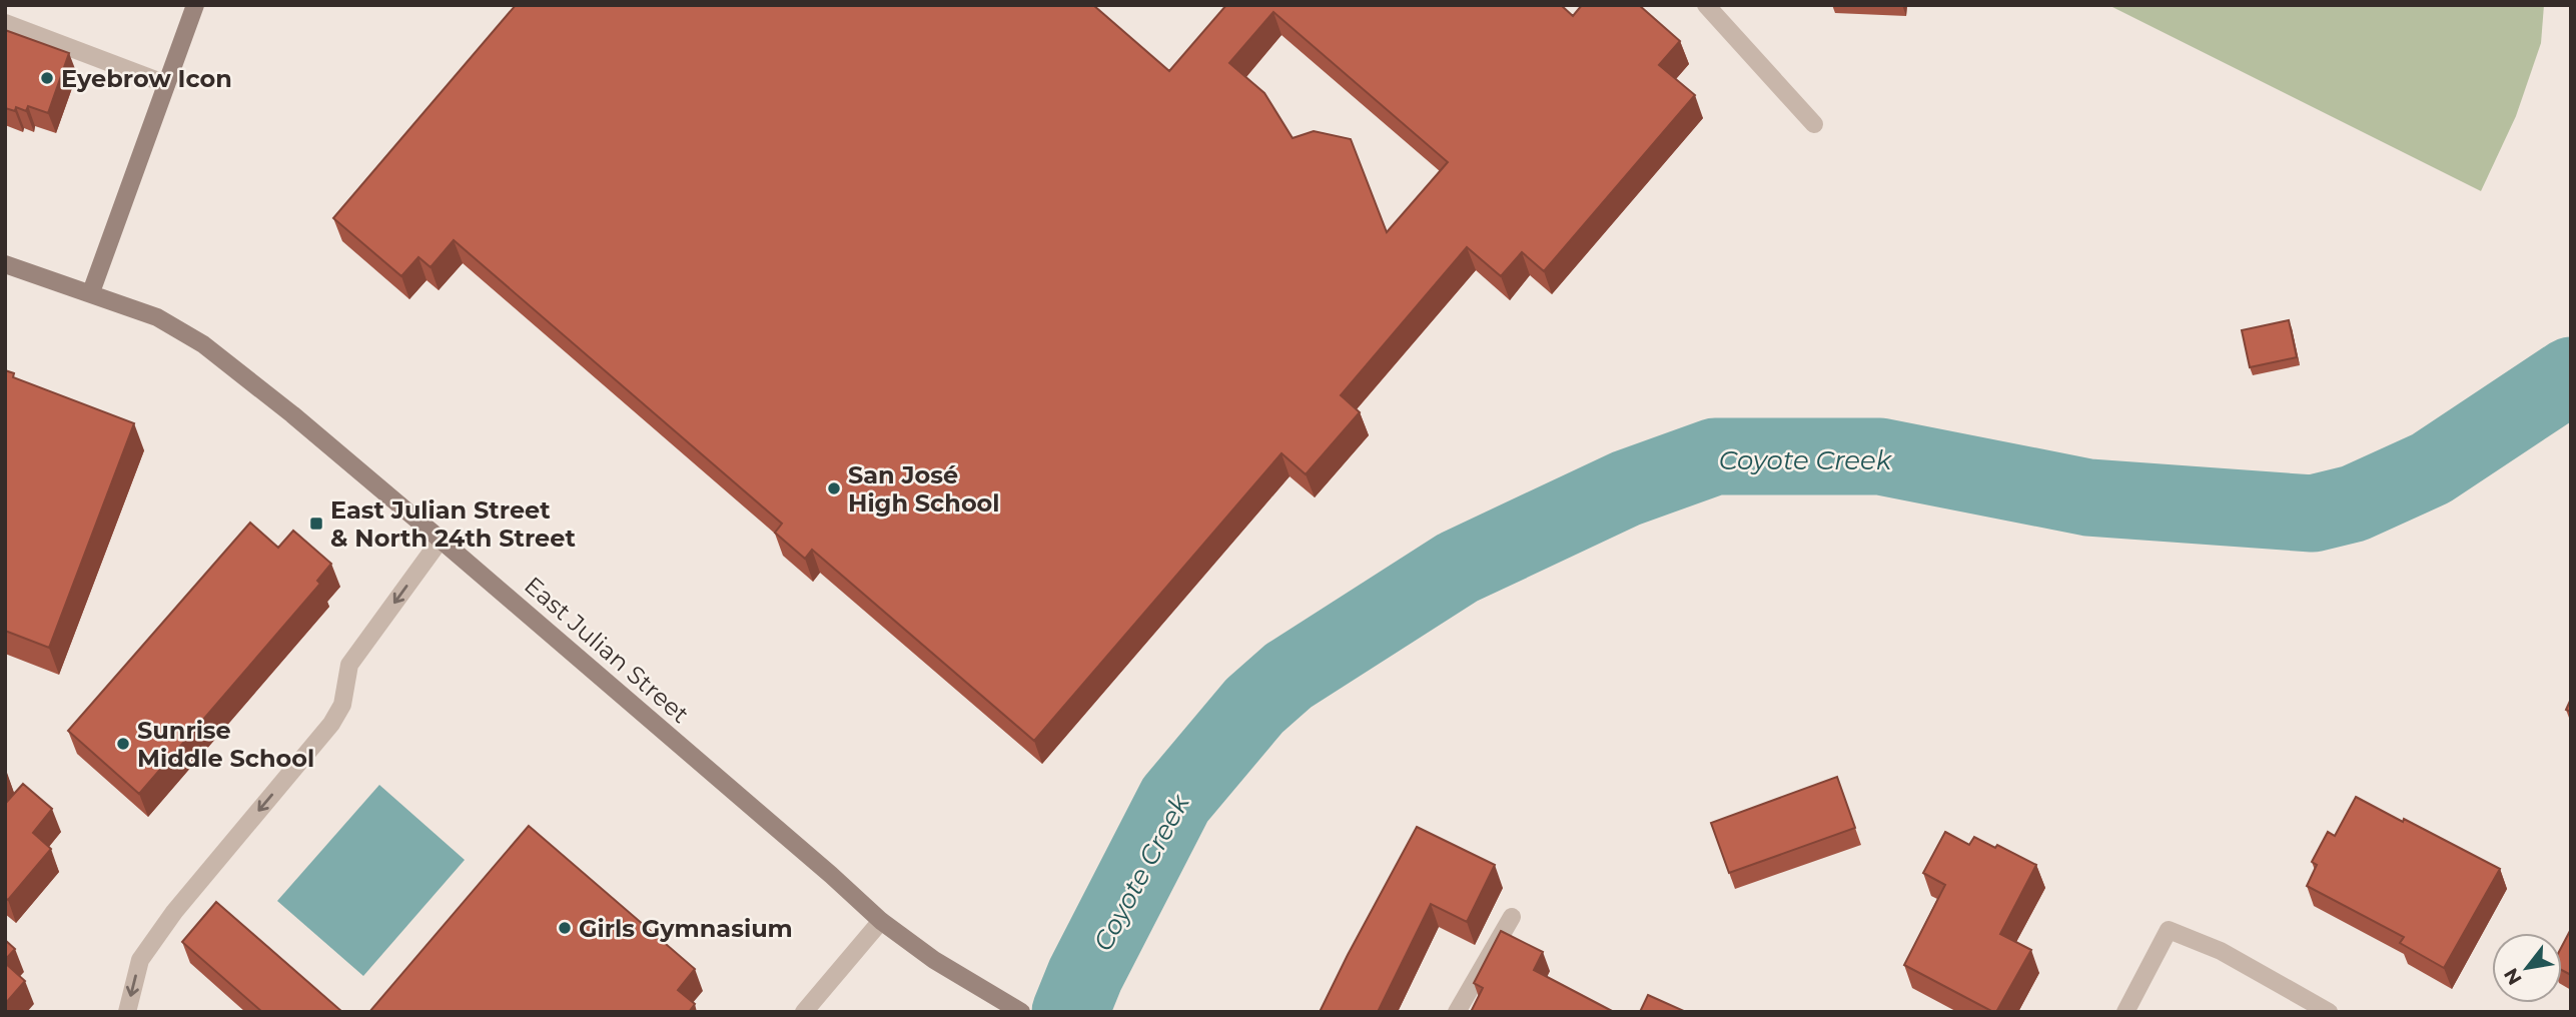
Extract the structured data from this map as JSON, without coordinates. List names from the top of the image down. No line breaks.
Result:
{"streets":{"main road":["East Julian Street"]},"water":["Coyote Creek"],"places":{"other":["Eyebrow Icon","San José High School","Sunrise Middle School","Girls Gymnasium"],"transit":["East Julian Street & North 24th Street"]},"north":"bottom left"}
